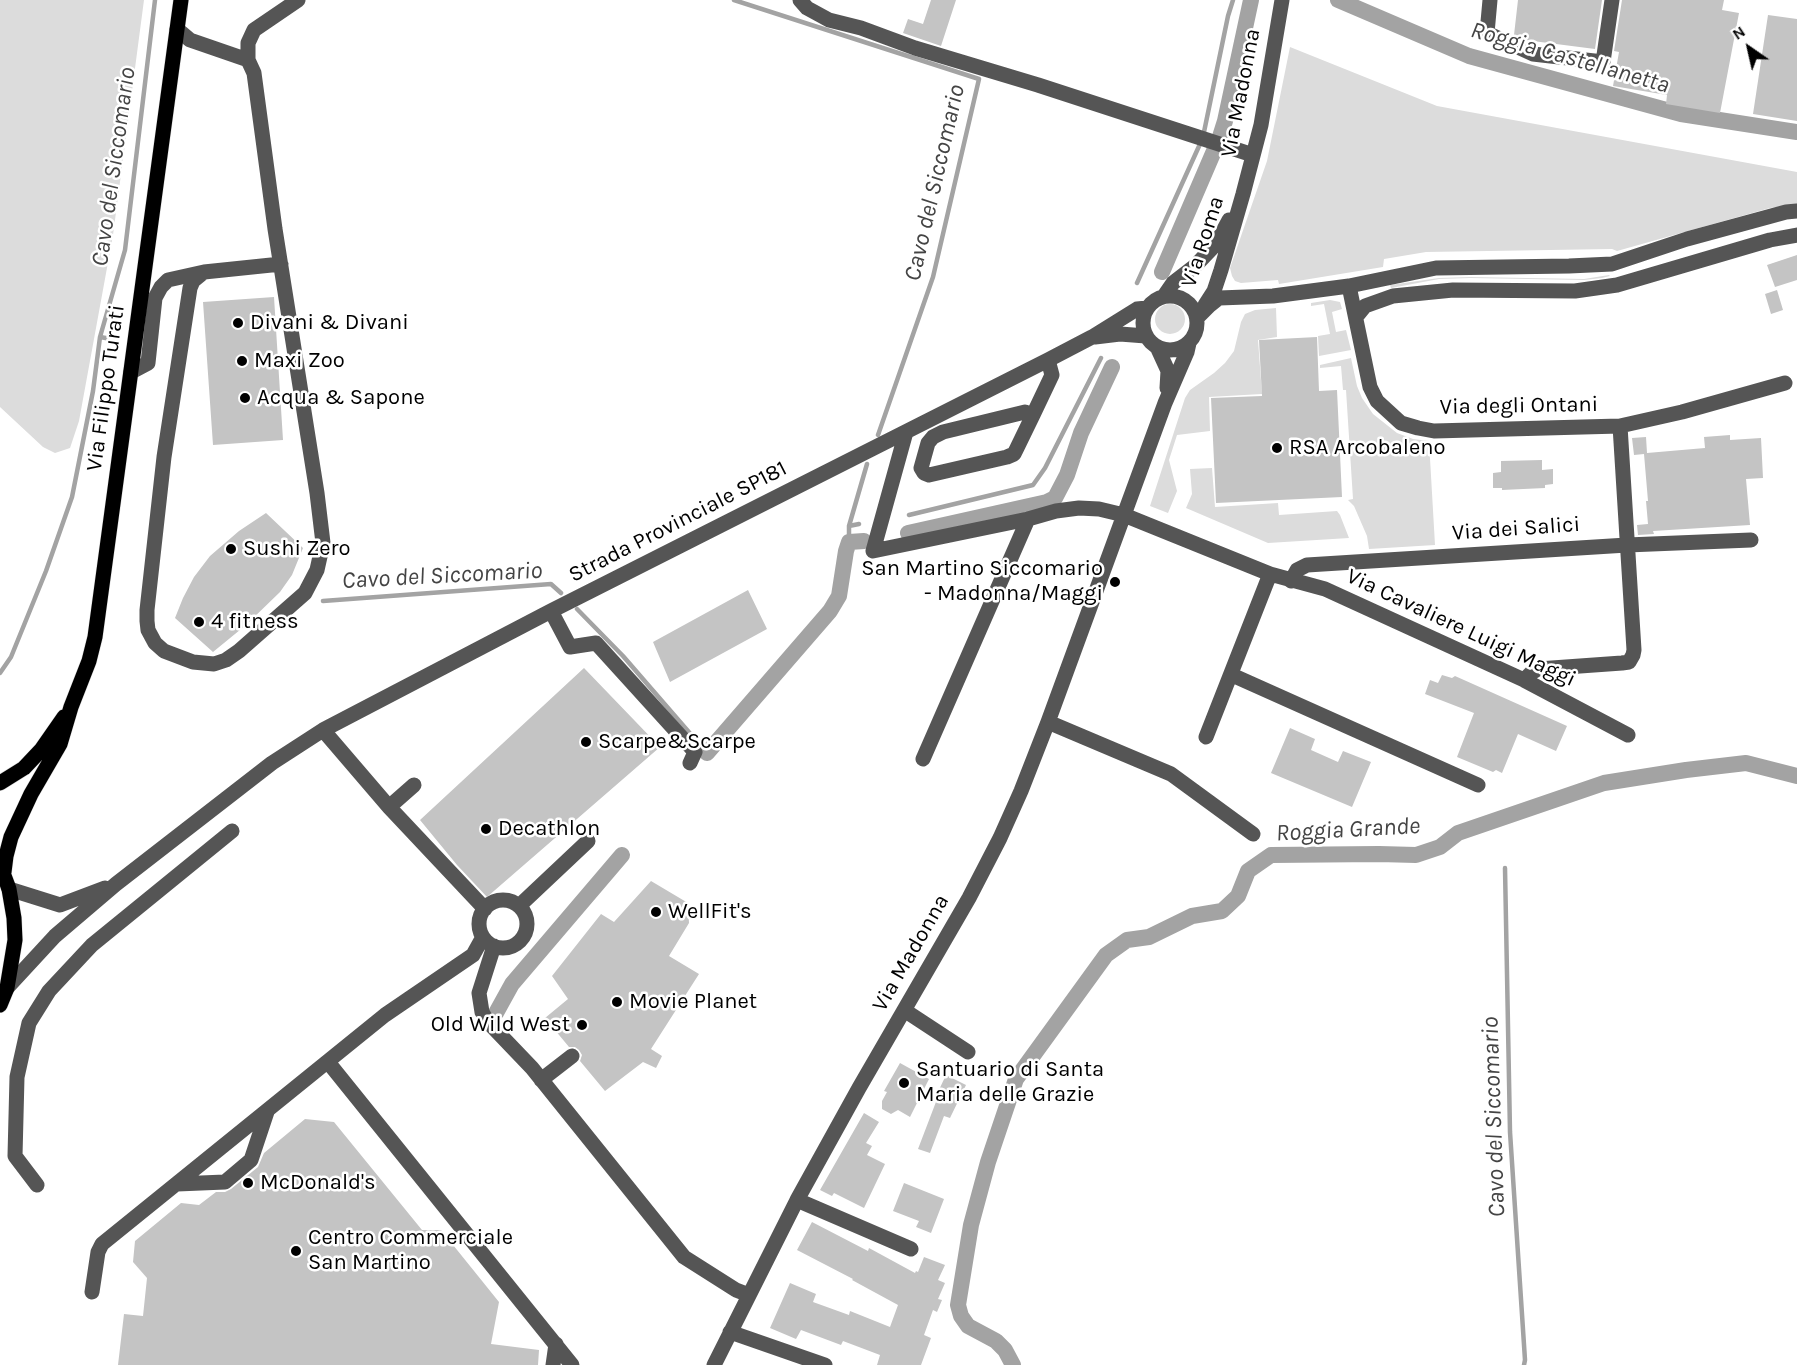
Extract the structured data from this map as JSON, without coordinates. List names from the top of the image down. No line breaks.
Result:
{"streets":{"main road":["Via Filippo Turati"],"street":["Via Madonna","Via Roma","Via degli Ontani","Strada Provinciale SP181","Via dei Salici","Via Cavaliere Luigi Maggi"]},"crossings":[["Via Madonna","Via Roma"],["Via Madonna","Strada Provinciale SP181"],["Via Madonna","Via Cavaliere Luigi Maggi"],["Via Roma","Strada Provinciale SP181"],["Via dei Salici","Via Cavaliere Luigi Maggi"]],"water":["Roggia Castellanetta","Cavo del Siccomario","Roggia Grande"],"places":["Divani & Divani","Maxi Zoo","Acqua & Sapone","RSA Arcobaleno","Sushi Zero","San Martino Siccomario - Madonna/Maggi","4 fitness","Scarpe&Scarpe","Decathlon","WellFit's","Movie Planet","Old Wild West","Santuario di Santa Maria delle Grazie","McDonald's","Centro Commerciale San Martino"],"north":"top left"}
